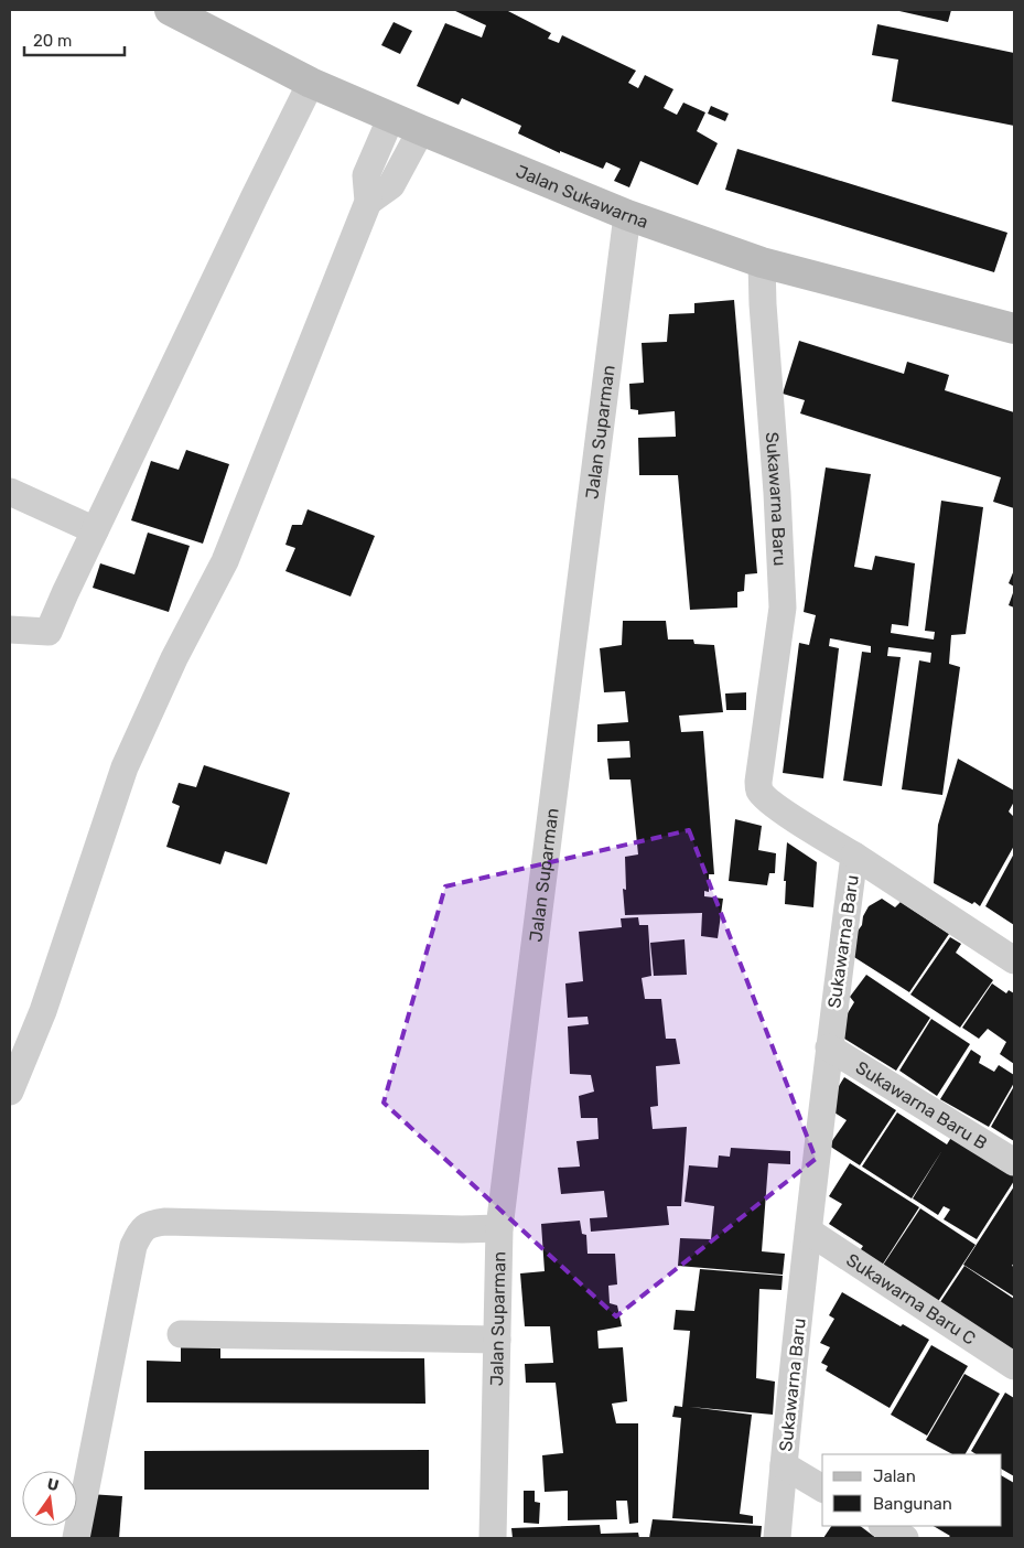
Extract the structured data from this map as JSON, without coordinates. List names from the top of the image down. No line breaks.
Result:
{"streets":{"street":["Jalan Sukawarna","Jalan Suparman","Sukawarna Baru","Sukawarna Baru B","Sukawarna Baru C"]},"crossings":[["Jalan Sukawarna","Jalan Suparman"],["Jalan Sukawarna","Sukawarna Baru"],["Sukawarna Baru","Sukawarna Baru B"],["Sukawarna Baru","Sukawarna Baru C"]],"legend":["Jalan","Bangunan"],"scale_bar":"20 m","north":"top"}
